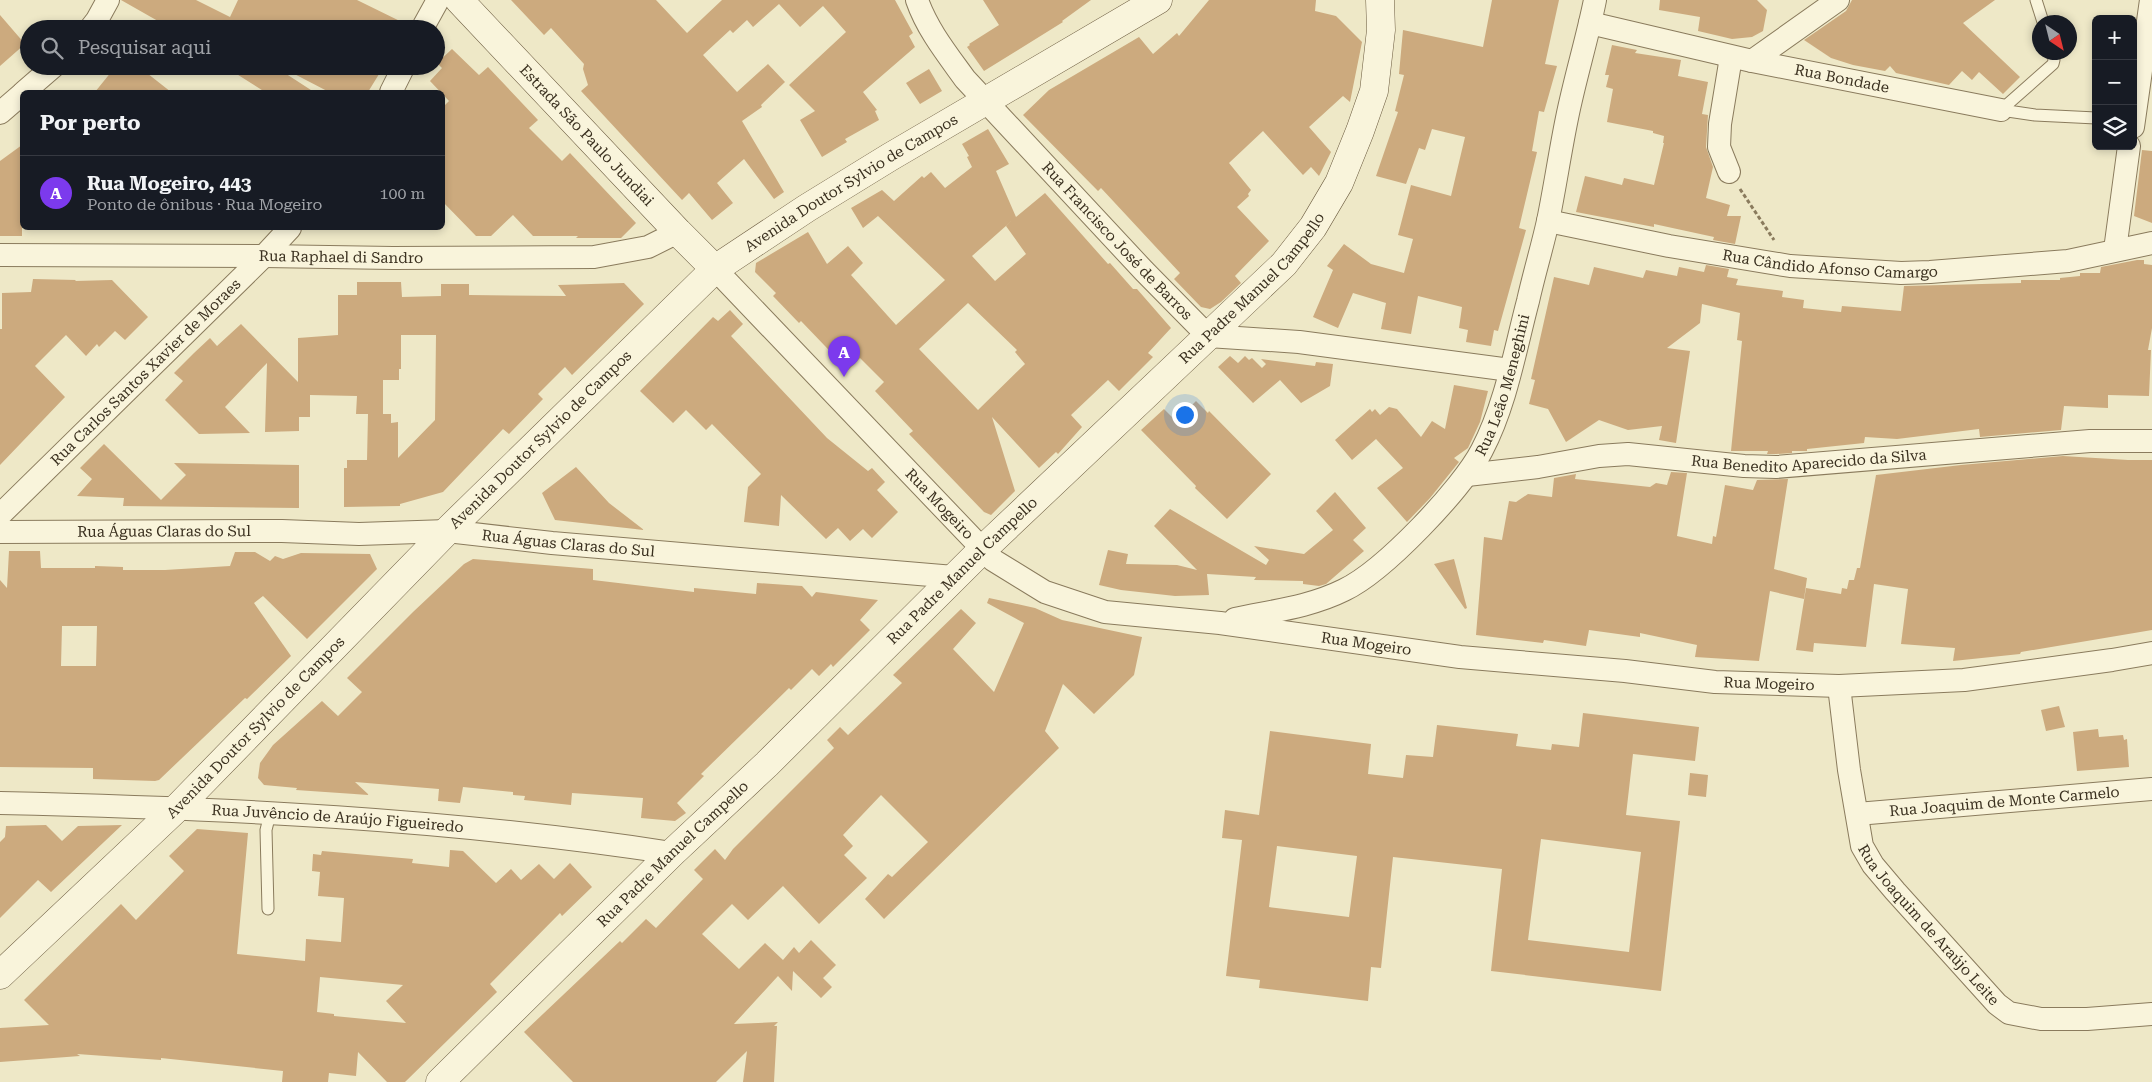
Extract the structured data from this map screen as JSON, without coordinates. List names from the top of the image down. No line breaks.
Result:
{"streets":{"main road":["Estrada São Paulo Jundiai","Avenida Doutor Sylvio de Campos","Rua Padre Manuel Campello"],"street":["Rua Bondade","Rua Francisco José de Barros","Rua Raphael di Sandro","Rua Cândido Afonso Camargo","Rua Carlos Santos Xavier de Moraes","Rua Leão Meneghini","Rua Benedito Aparecido da Silva","Rua Mogeiro","Rua Águas Claras do Sul","Rua Joaquim de Monte Carmelo","Rua Juvêncio de Araújo Figueiredo","Rua Joaquim de Araújo Leite"]},"crossings":[["Rua Bondade","Rua Leão Meneghini"],["Estrada São Paulo Jundiai","Avenida Doutor Sylvio de Campos"],["Estrada São Paulo Jundiai","Rua Raphael di Sandro"],["Estrada São Paulo Jundiai","Rua Mogeiro"],["Avenida Doutor Sylvio de Campos","Rua Francisco José de Barros"],["Avenida Doutor Sylvio de Campos","Rua Mogeiro"],["Avenida Doutor Sylvio de Campos","Rua Águas Claras do Sul"],["Avenida Doutor Sylvio de Campos","Rua Juvêncio de Araújo Figueiredo"],["Rua Francisco José de Barros","Rua Padre Manuel Campello"],["Rua Raphael di Sandro","Rua Carlos Santos Xavier de Moraes"],["Rua Cândido Afonso Camargo","Rua Leão Meneghini"],["Rua Padre Manuel Campello","Rua Mogeiro"],["Rua Padre Manuel Campello","Rua Águas Claras do Sul"],["Rua Padre Manuel Campello","Rua Juvêncio de Araújo Figueiredo"],["Rua Leão Meneghini","Rua Benedito Aparecido da Silva"],["Rua Leão Meneghini","Rua Mogeiro"],["Rua Mogeiro","Rua Joaquim de Araújo Leite"],["Rua Joaquim de Monte Carmelo","Rua Joaquim de Araújo Leite"]],"north":"bottom right","page":{"map_buttons":["+","−"],"search":"Pesquisar aqui","heading":"Por perto","list":[{"mark":"A","name":"Rua Mogeiro, 443","note":"Ponto de ônibus · Rua Mogeiro","value":"100 m"}],"pins":"A"}}
